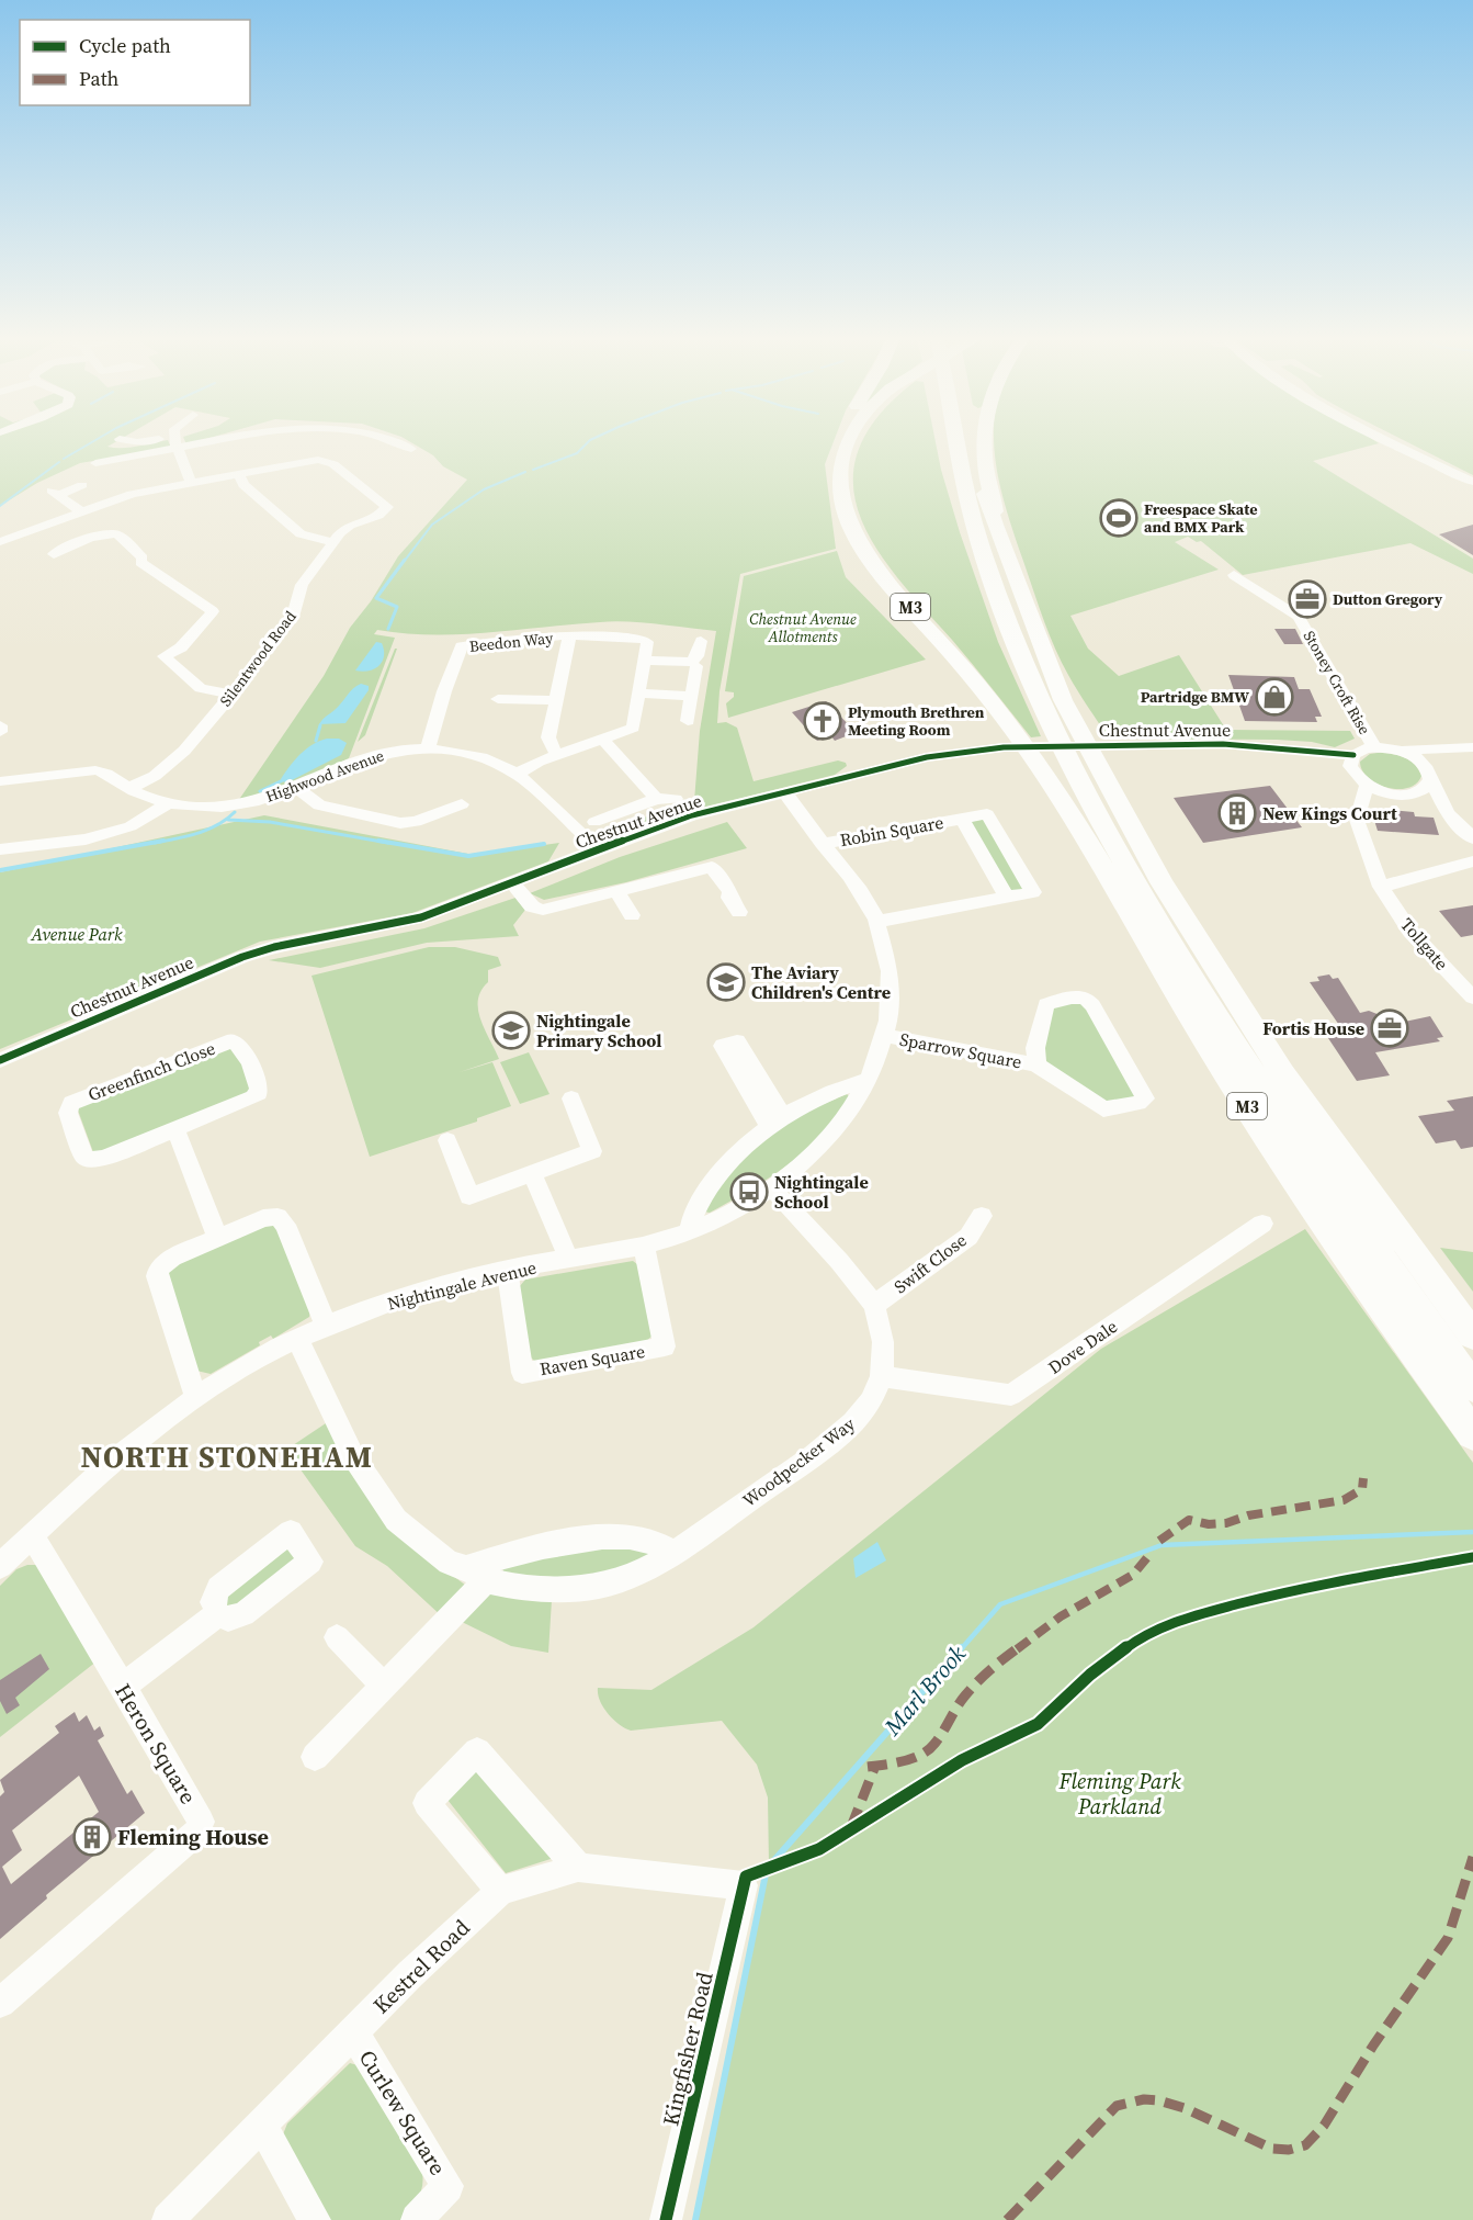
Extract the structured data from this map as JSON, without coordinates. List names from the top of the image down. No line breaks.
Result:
{"streets":{"highway":["M3"],"street":["Beedon Way","Silentwood Road","Stoney Croft Rise","Chestnut Avenue","Highwood Avenue","Robin Square","Tollgate","Sparrow Square","Greenfinch Close","Swift Close","Nightingale Avenue","Dove Dale","Raven Square","Woodpecker Way","Heron Square","Kestrel Road","Kingfisher Road","Curlew Square"]},"crossings":[["Beedon Way","Highwood Avenue"],["Silentwood Road","Highwood Avenue"],["Chestnut Avenue","Highwood Avenue"],["Chestnut Avenue","Nightingale Avenue"],["Robin Square","Nightingale Avenue"],["Sparrow Square","Nightingale Avenue"],["Swift Close","Woodpecker Way"],["Nightingale Avenue","Raven Square"],["Nightingale Avenue","Woodpecker Way"],["Nightingale Avenue","Heron Square"],["Dove Dale","Woodpecker Way"],["Kestrel Road","Kingfisher Road"],["Kestrel Road","Curlew Square"]],"districts":["NORTH STONEHAM"],"water":["Marl Brook"],"parks":["Chestnut Avenue Allotments","Avenue Park","Fleming Park Parkland"],"places":{"sports":["Freespace Skate and BMX Park"],"office":["Dutton Gregory","Fortis House"],"shop":["Partridge BMW"],"church":["Plymouth Brethren Meeting Room"],"building":["New Kings Court","Fleming House"],"school or university":["The Aviary Children's Centre","Nightingale Primary School"],"bus stop":["Nightingale School"]},"legend":["Cycle path","Path"]}
